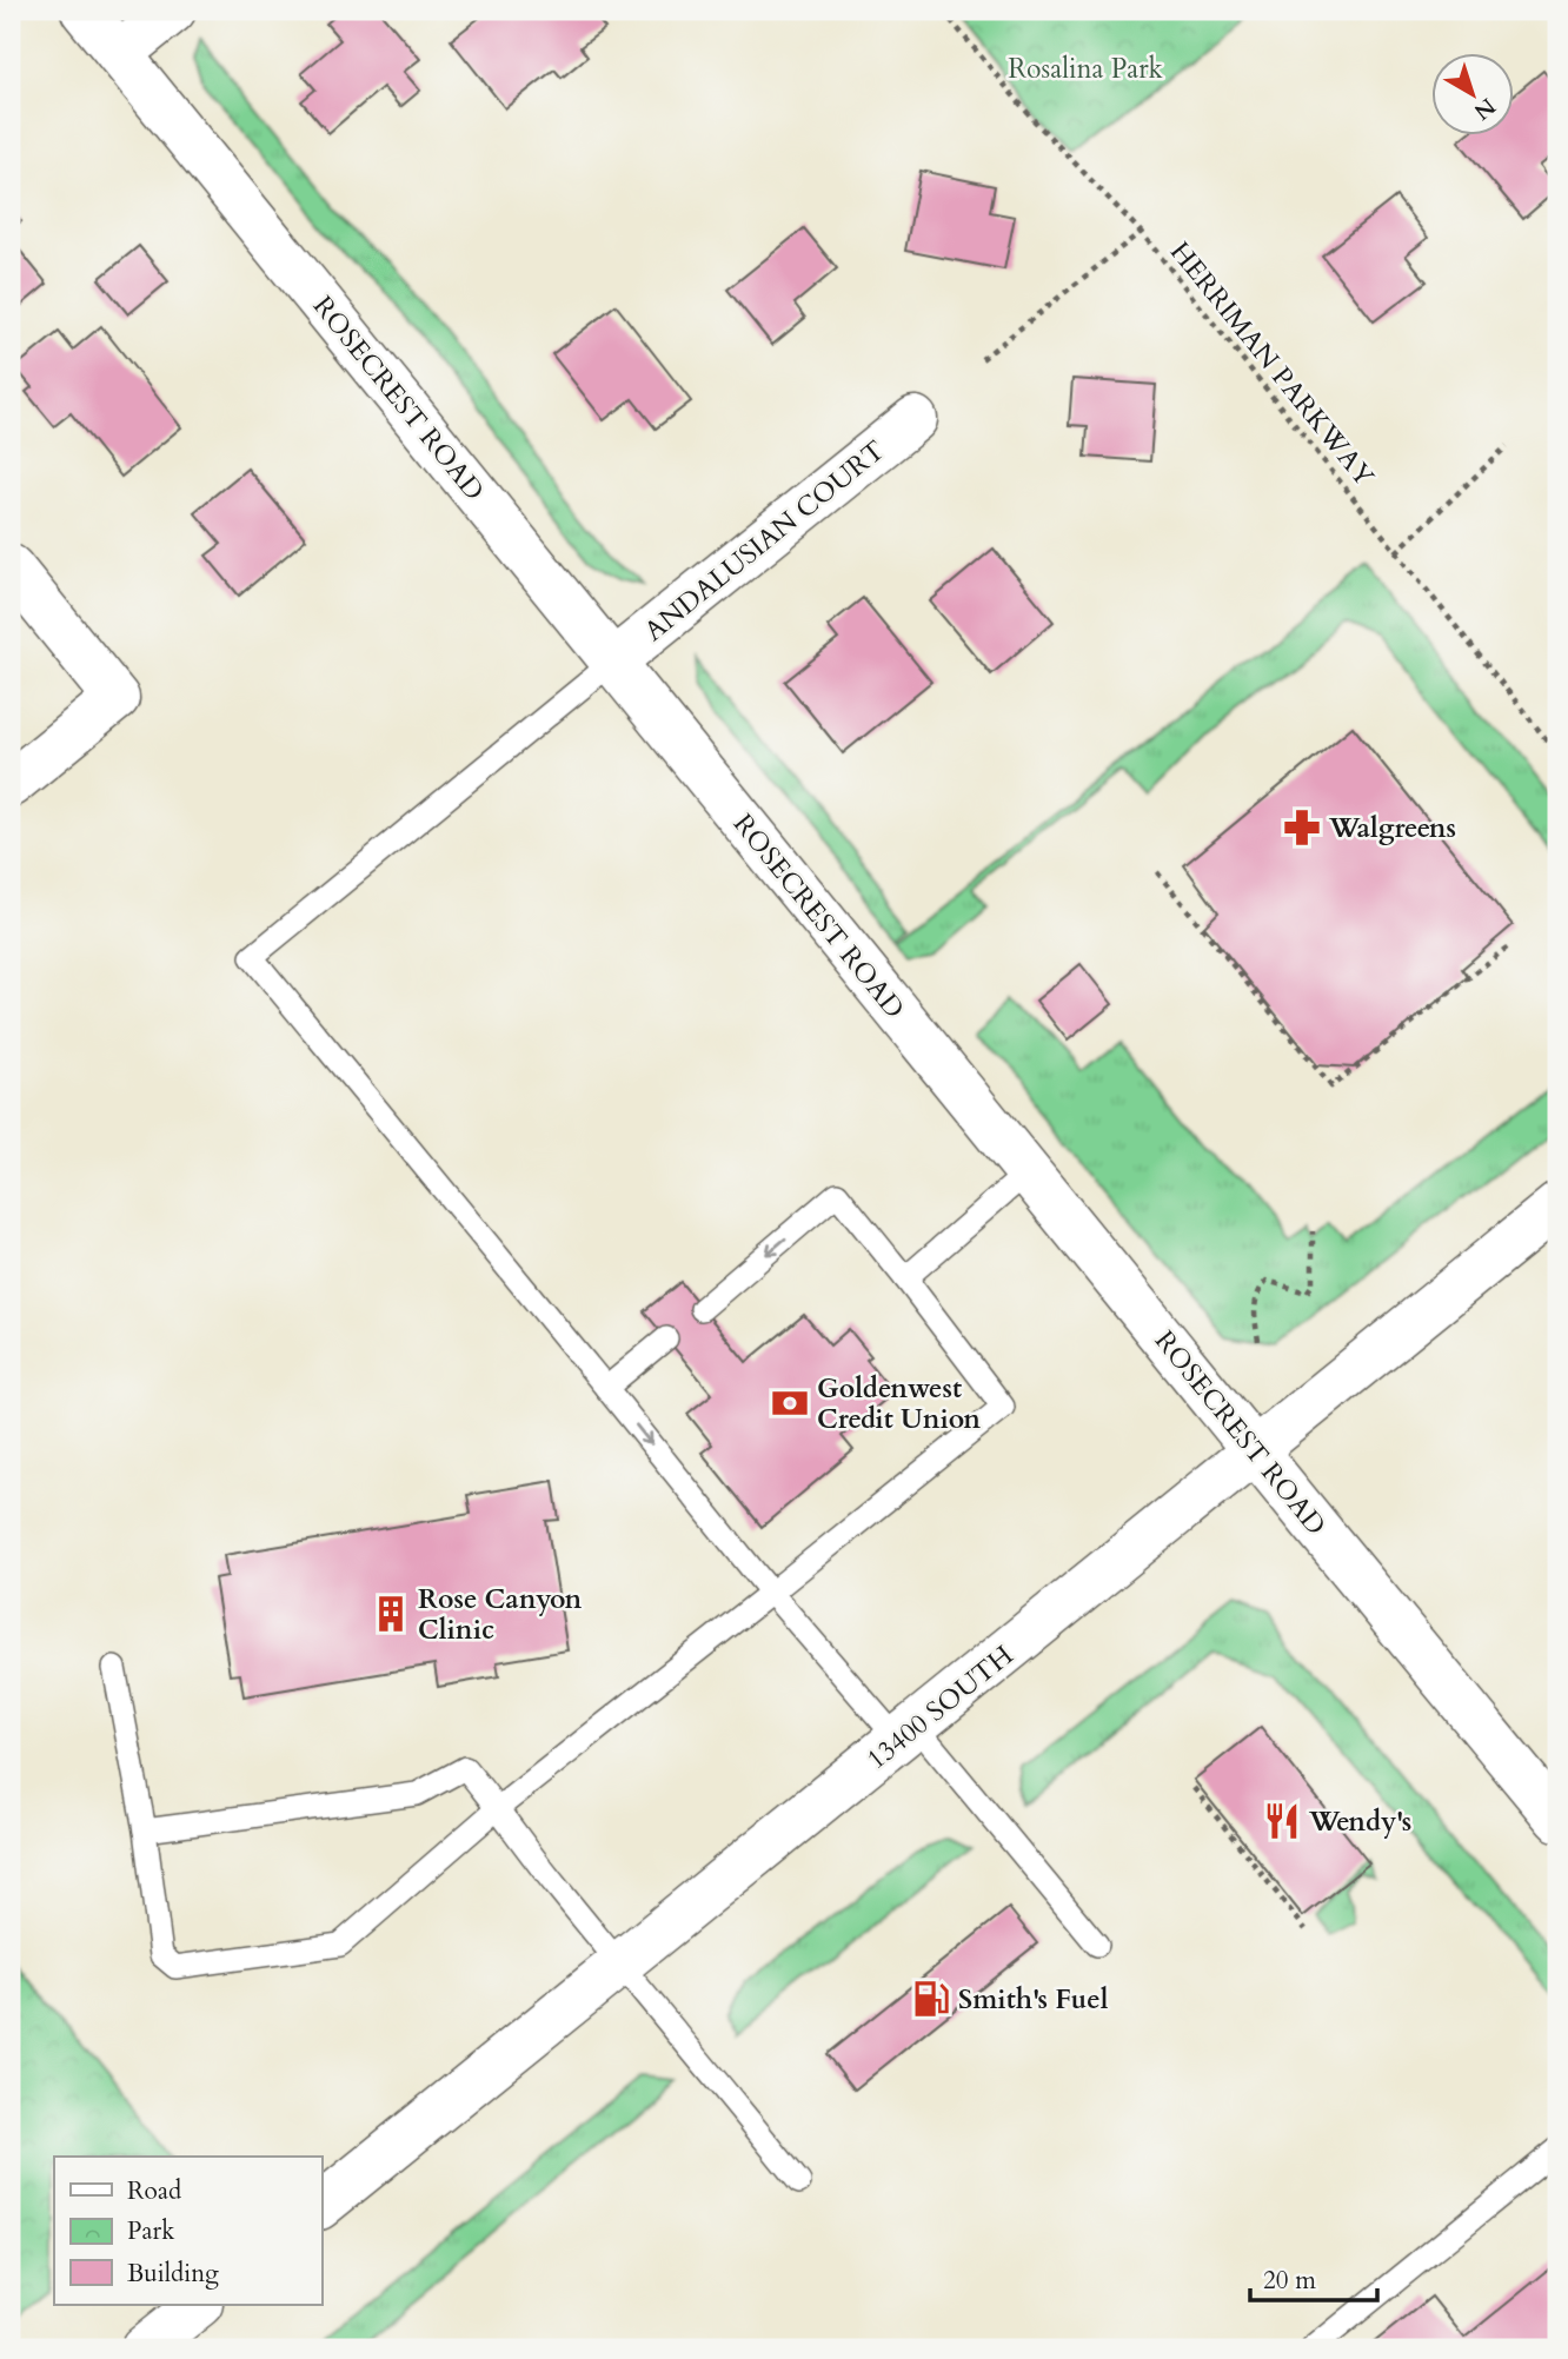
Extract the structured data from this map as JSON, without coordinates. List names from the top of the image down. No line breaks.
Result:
{"streets":{"main road":["ROSECREST ROAD","ANDALUSIAN COURT","13400 SOUTH"],"path":["HERRIMAN PARKWAY"]},"crossings":[["ROSECREST ROAD","ANDALUSIAN COURT"],["ROSECREST ROAD","13400 SOUTH"]],"parks":["Rosalina Park"],"places":{"pharmacy":["Walgreens"],"bank":["Goldenwest Credit Union"],"building":["Rose Canyon Clinic"],"restaurant":["Wendy's"],"fuel station":["Smith's Fuel"]},"legend":["Road","Park","Building"],"scale_bar":"20 m","north":"bottom right"}
